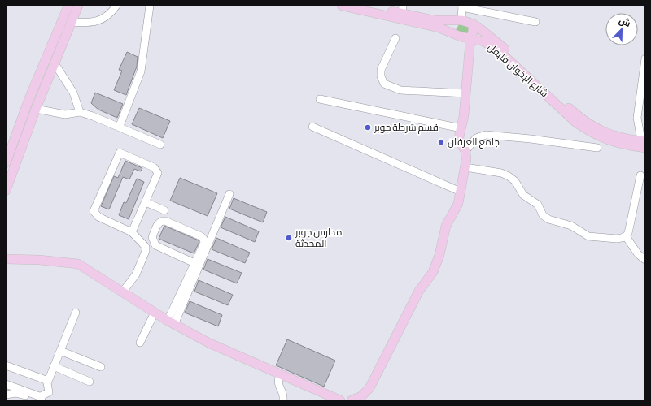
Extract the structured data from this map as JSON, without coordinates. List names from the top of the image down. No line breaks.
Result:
{"streets":{"main road":["شارع الإخوان فليفل"]},"places":["قسم شرطة جوبر","جامع العرفان","مدارس جوبر المحدثة"],"north":"top right"}
